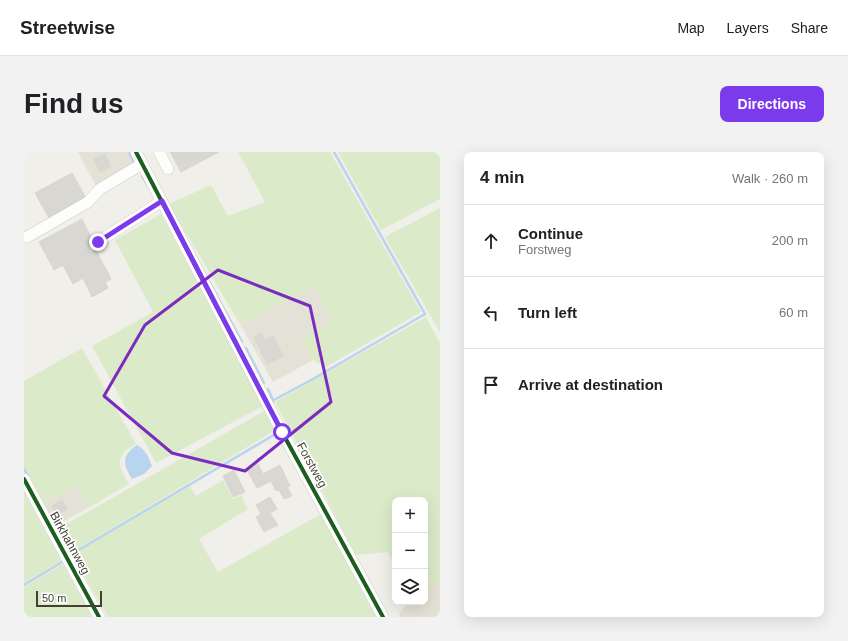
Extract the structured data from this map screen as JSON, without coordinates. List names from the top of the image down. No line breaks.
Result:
{"streets":{"street":["Forstweg","Birkhahnweg"]},"scale_bar":"50 m","page":{"header":"Streetwise","nav":["Map","Layers","Share"],"buttons":"Directions","title":"Find us","heading":["4 min","Walk · 260 m"],"list":[["Continue","Forstweg","200 m"],["Turn left","60 m"],"Arrive at destination"],"map_buttons":["+","−"],"scale":"50 m"}}
